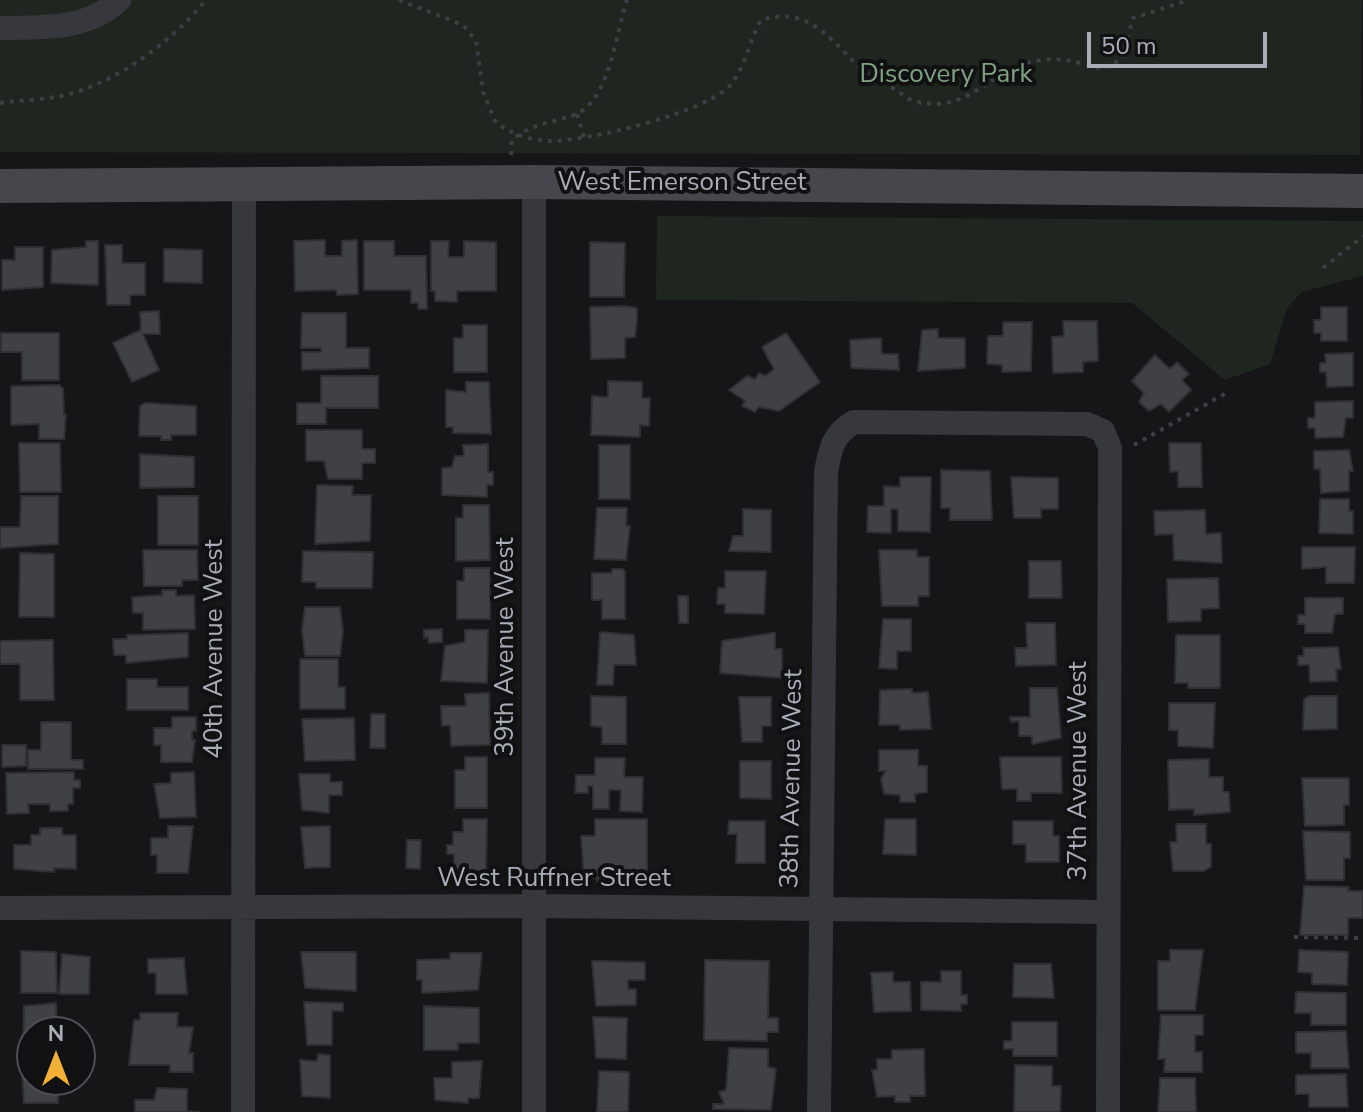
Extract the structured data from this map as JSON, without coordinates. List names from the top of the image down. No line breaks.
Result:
{"streets":{"street":["West Emerson Street","39th Avenue West","40th Avenue West","37th Avenue West","38th Avenue West","West Ruffner Street"]},"crossings":[["West Emerson Street","39th Avenue West"],["West Emerson Street","40th Avenue West"],["39th Avenue West","West Ruffner Street"],["40th Avenue West","West Ruffner Street"],["37th Avenue West","38th Avenue West"],["37th Avenue West","West Ruffner Street"],["38th Avenue West","West Ruffner Street"]],"parks":["Discovery Park"],"scale_bar":"50 m","north":"top"}
